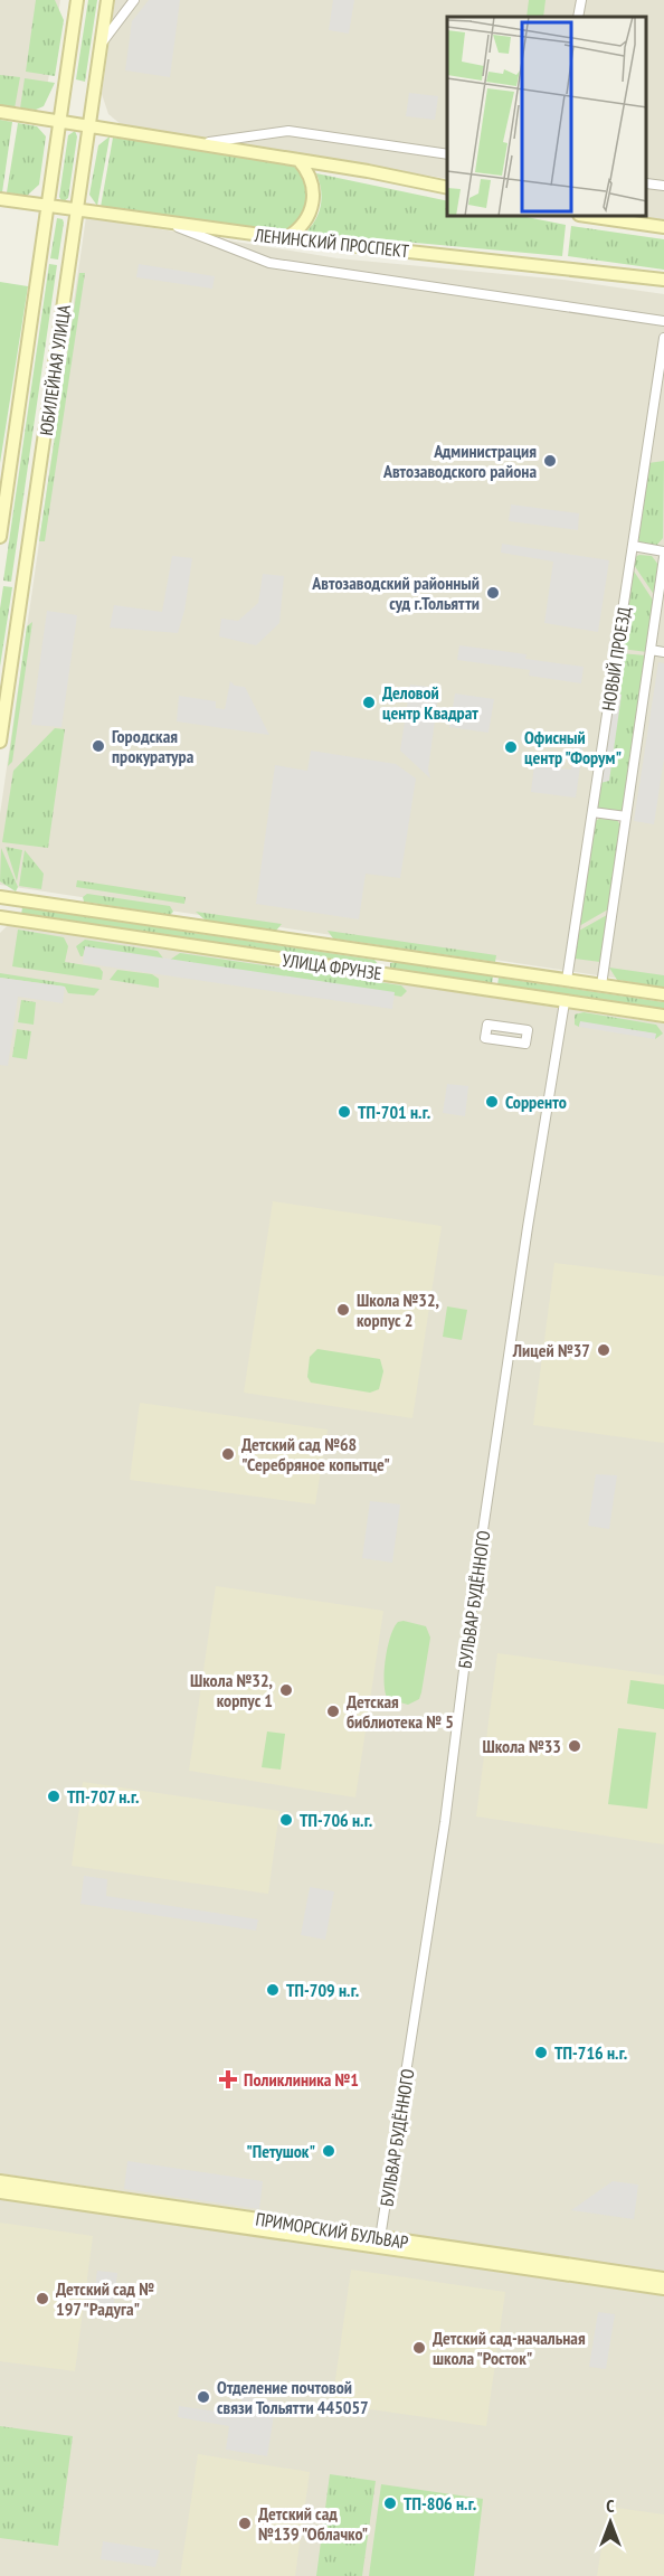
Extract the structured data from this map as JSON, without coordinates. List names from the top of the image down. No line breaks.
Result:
{"streets":{"main road":["ЛЕНИНСКИЙ ПРОСПЕКТ","ЮБИЛЕЙНАЯ УЛИЦА","УЛИЦА ФРУНЗЕ","ПРИМОРСКИЙ БУЛЬВАР"],"street":["НОВЫЙ ПРОЕЗД","БУЛЬВАР БУДЁННОГО"]},"crossings":[["ЛЕНИНСКИЙ ПРОСПЕКТ","ЮБИЛЕЙНАЯ УЛИЦА"],["НОВЫЙ ПРОЕЗД","УЛИЦА ФРУНЗЕ"],["УЛИЦА ФРУНЗЕ","БУЛЬВАР БУДЁННОГО"],["БУЛЬВАР БУДЁННОГО","ПРИМОРСКИЙ БУЛЬВАР"]],"places":{"other":["Администрация Автозаводского района","Автозаводский районный суд г.Тольятти","Деловой центр Квадрат","Городская прокуратура","Офисный центр \"Форум\"","Сорренто","ТП-701 н.г.","Школа №32, корпус 2","Лицей №37","Детский сад №68 \"Серебряное копытце\"","Школа №32, корпус 1","Детская библиотека № 5","Школа №33","ТП-707 н.г.","ТП-706 н.г.","ТП-709 н.г.","ТП-716 н.г.","\"Петушок\"","Детский сад № 197 \"Радуга\"","Детский сад-начальная школа \"Росток\"","Отделение почтовой связи Тольятти 445057","ТП-806 н.г.","Детский сад №139 \"Облачко\""],"health":["Поликлиника №1"]},"north":"top"}
